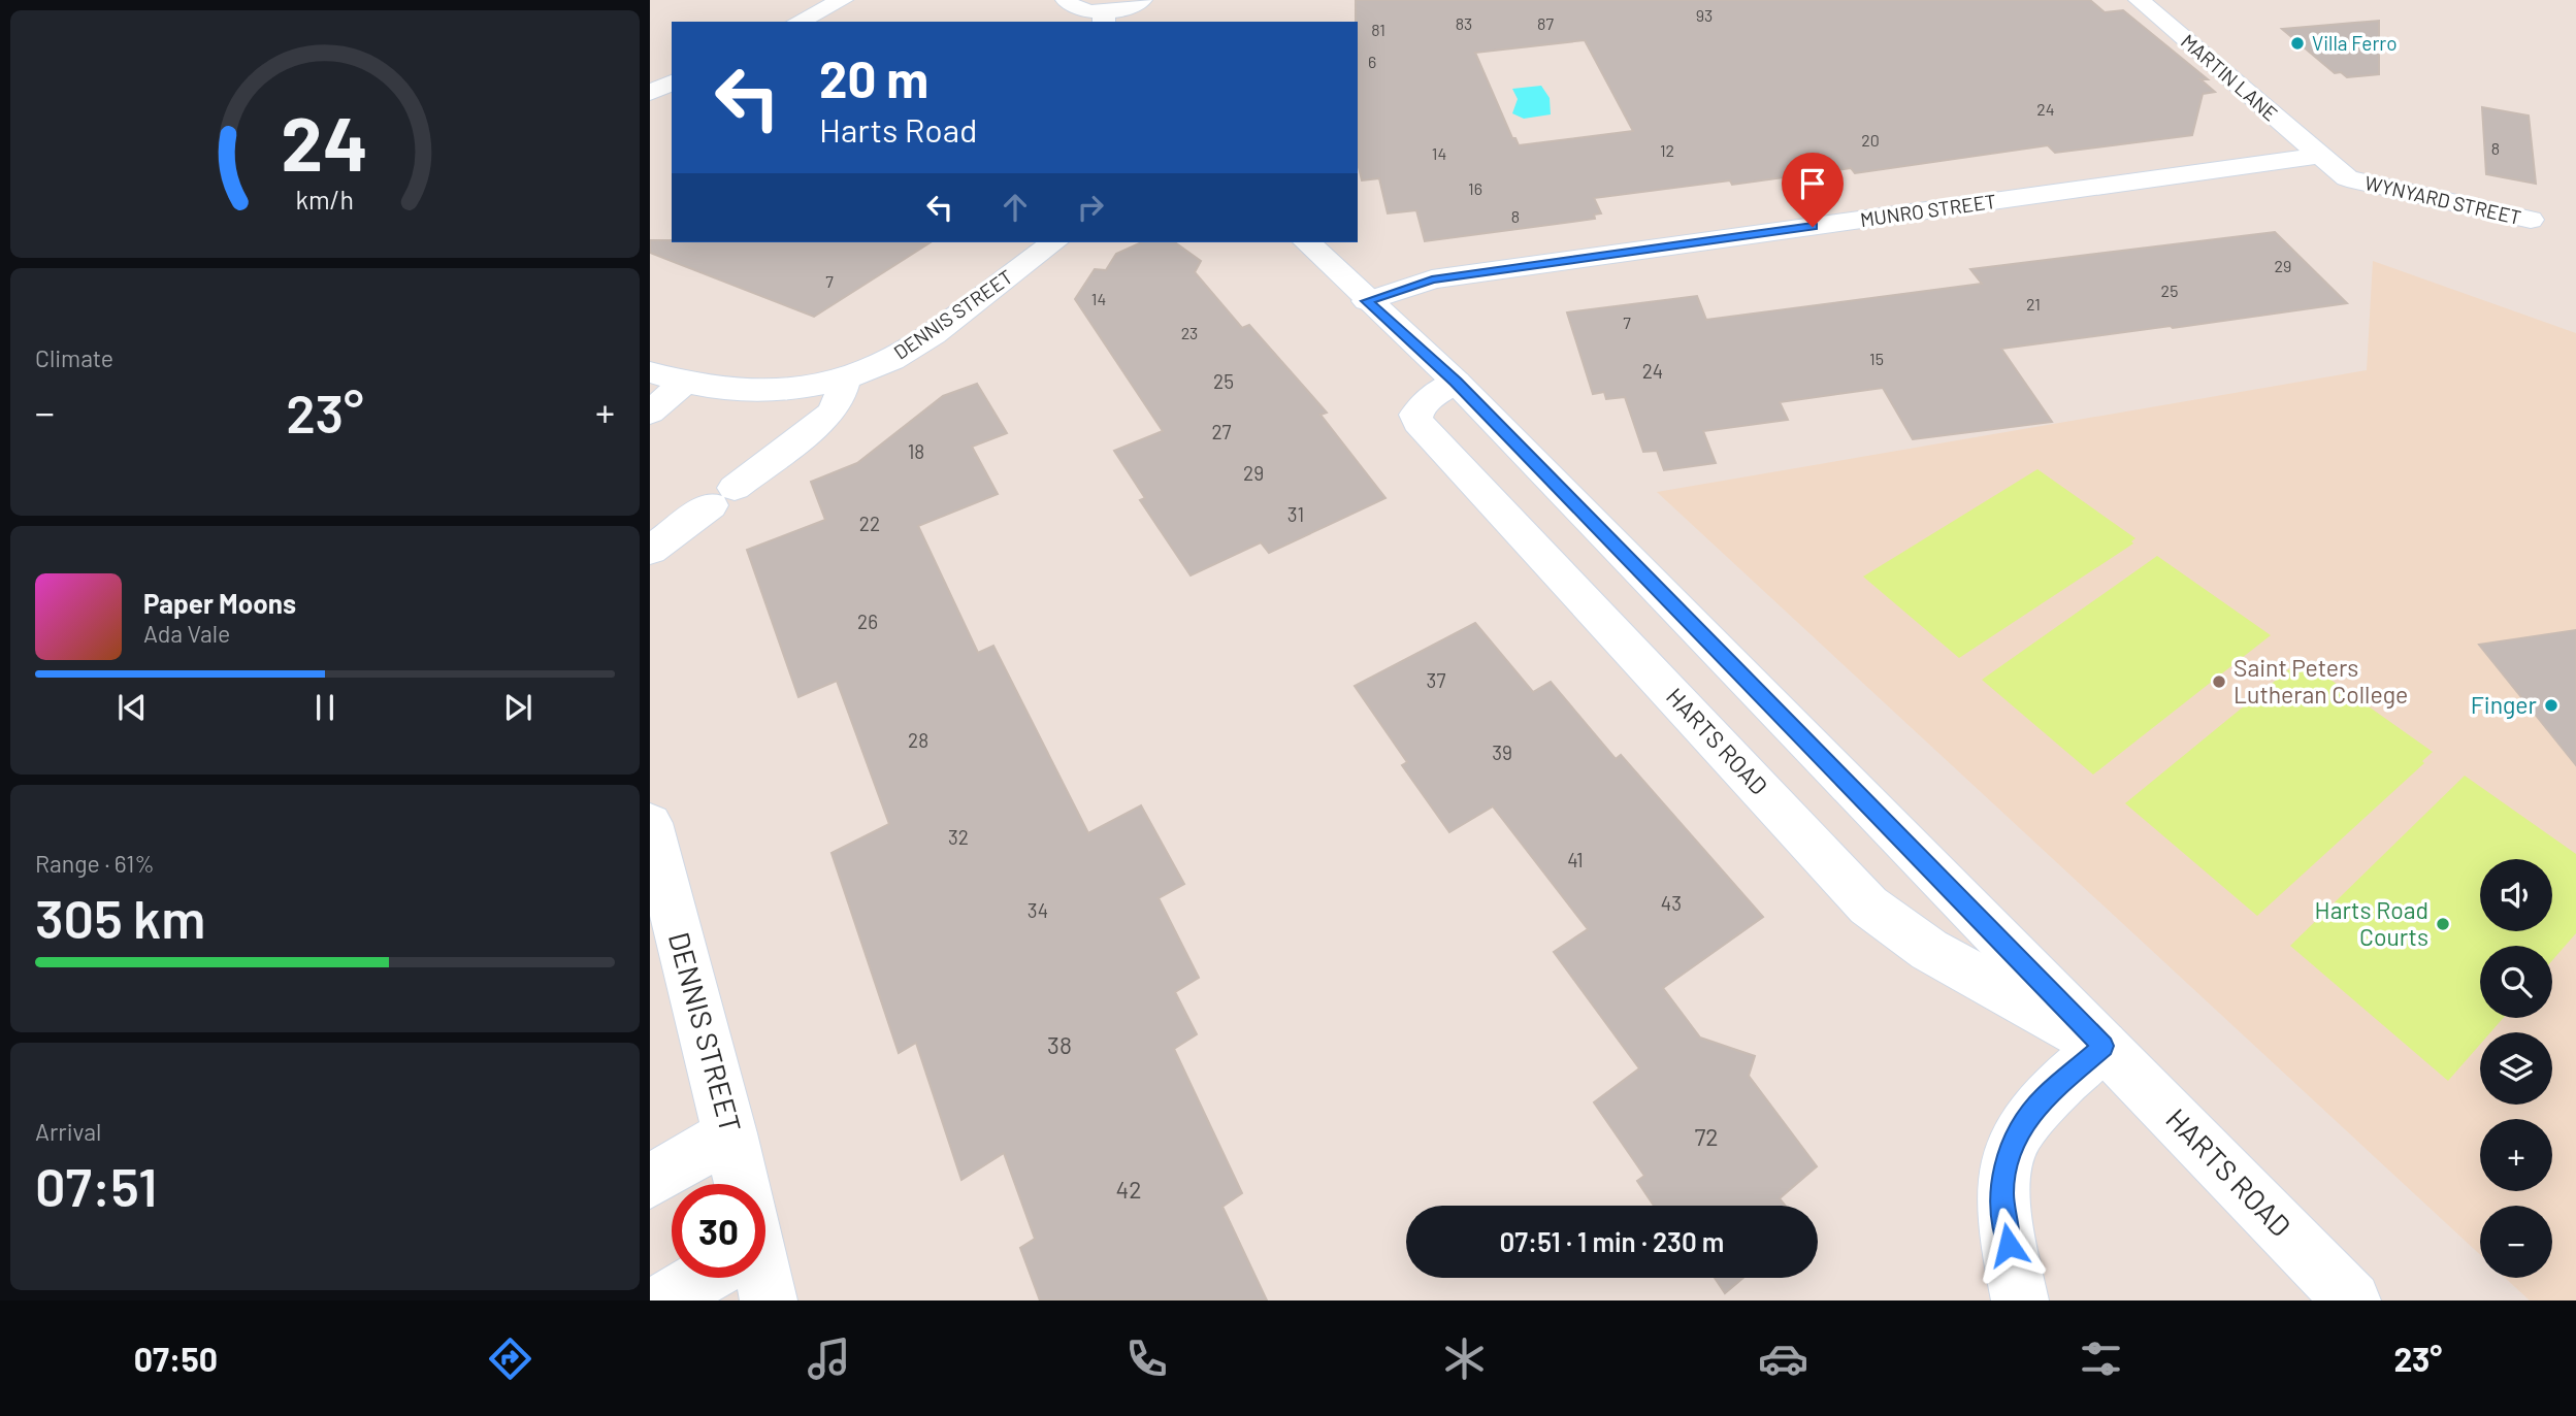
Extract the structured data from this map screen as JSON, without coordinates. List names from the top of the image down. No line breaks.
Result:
{"streets":{"street":["MARTIN LANE","WYNYARD STREET","MUNRO STREET","DENNIS STREET","HARTS ROAD"]},"crossings":[["MARTIN LANE","WYNYARD STREET"],["MARTIN LANE","MUNRO STREET"],["WYNYARD STREET","MUNRO STREET"],["MUNRO STREET","HARTS ROAD"]],"places":["Villa Ferro","Saint Peters Lutheran College","Finger","Harts Road Courts"],"house_numbers":["93","83","87","81","6","24","20","8","12","14","16","8","29","7","25","14","21","7","23","15","24","25","27","18","29","31","22","26","37","28","39","32","41","43","34","38","72","42"],"page":{"turn":["20 m","Harts Road"],"tile":["Climate",["Range · 61%","305 km"],["Arrival","07:51"]],"heat":["−","23°","+"],"song":["Paper Moons","Ada Vale"],"map_buttons":["+","−"],"limit":"30","trip":"07:51 · 1 min · 230 m","tabs":["07:50","23°"],"gauge":["24","km/h"]}}
